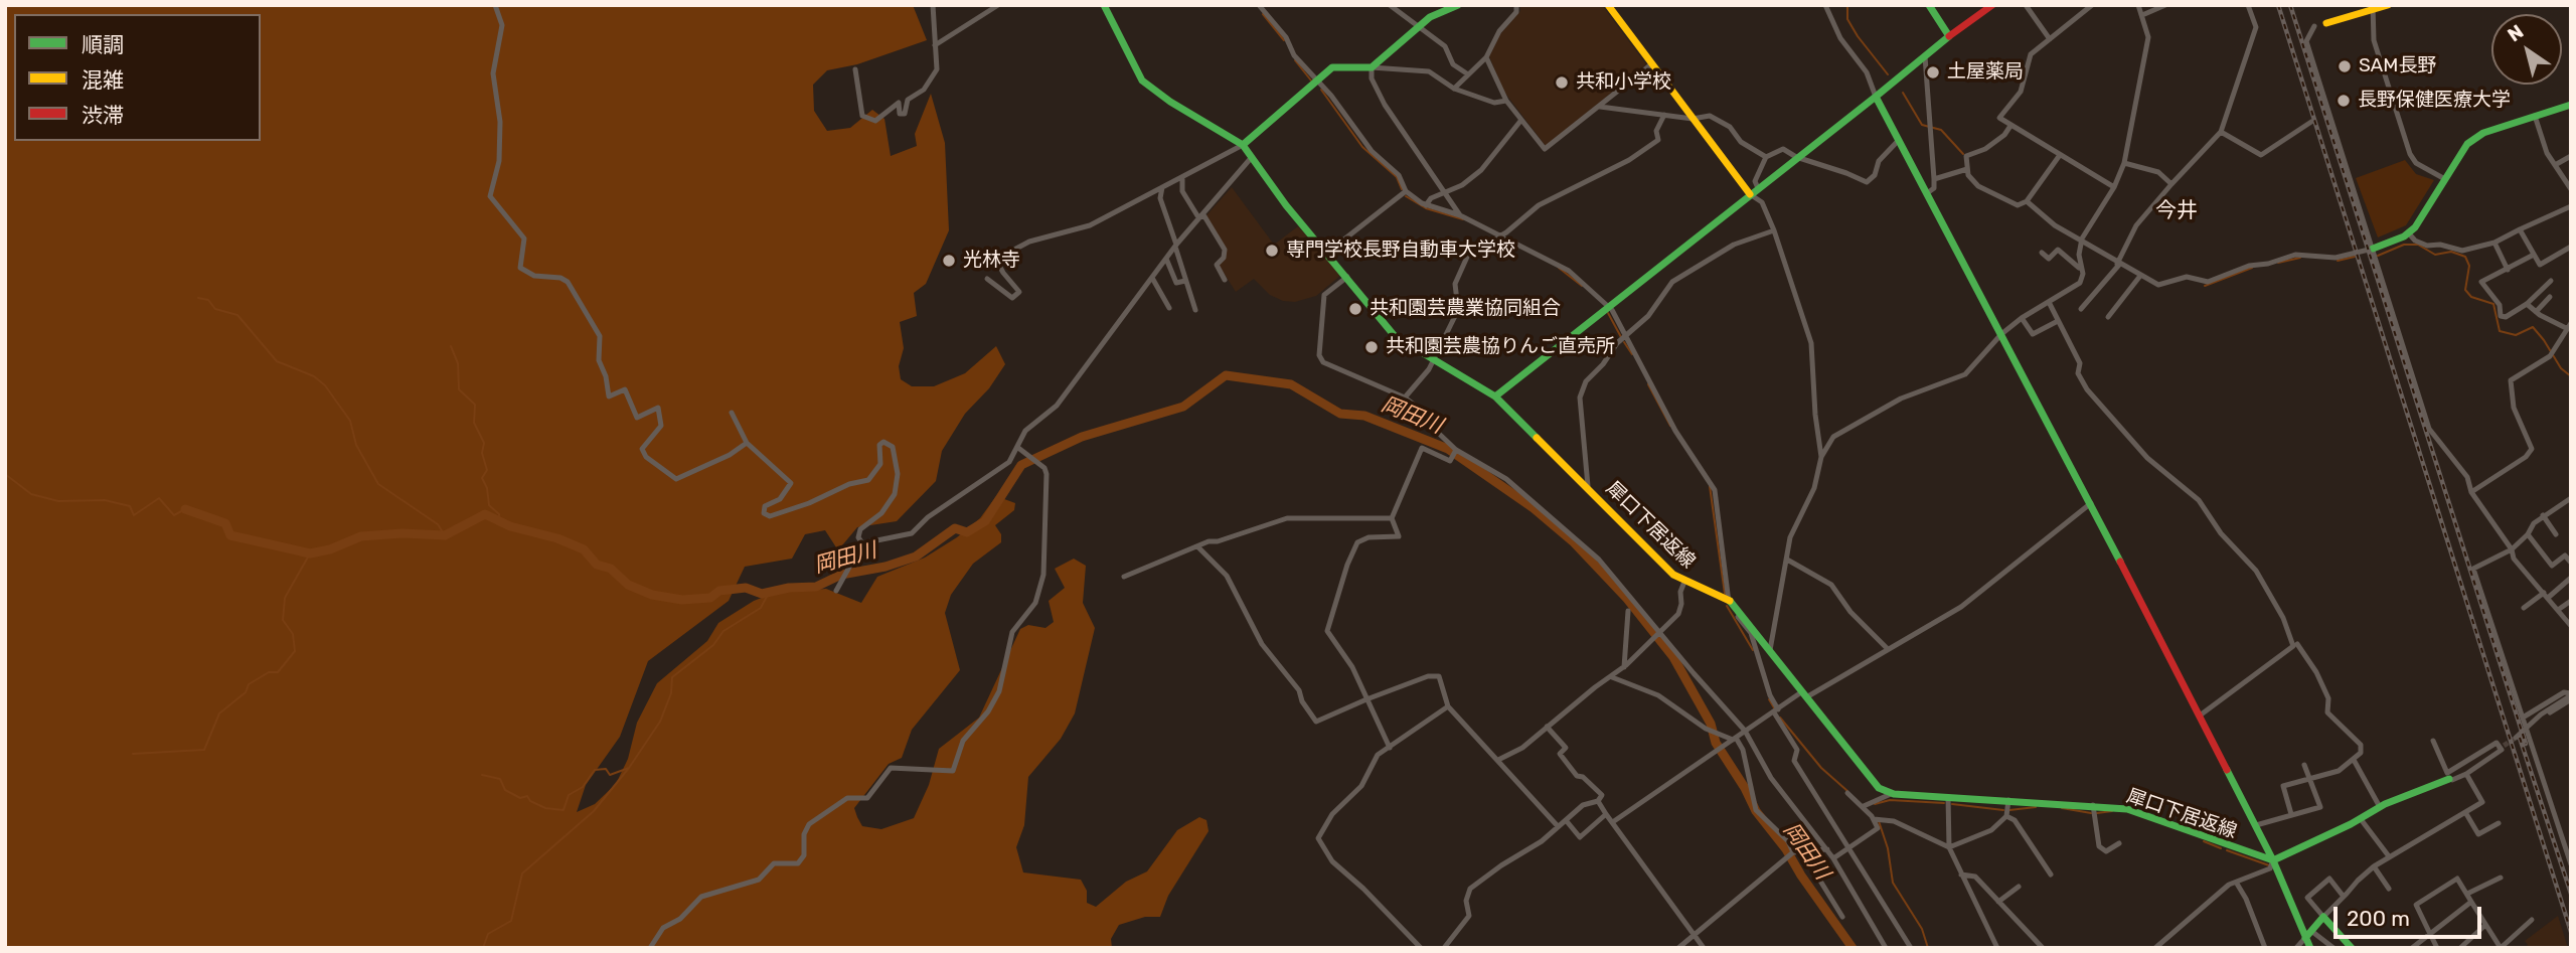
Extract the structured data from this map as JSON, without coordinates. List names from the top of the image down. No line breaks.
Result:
{"streets":{"street":["犀口下居返線"]},"districts":["今井"],"water":["岡田川"],"places":["SAM長野","土屋薬局","共和小学校","長野保健医療大学","専門学校長野自動車大学校","光林寺","共和園芸農業協同組合","共和園芸農協りんご直売所"],"legend":["順調","混雑","渋滞"],"scale_bar":"200 m","north":"top left"}
